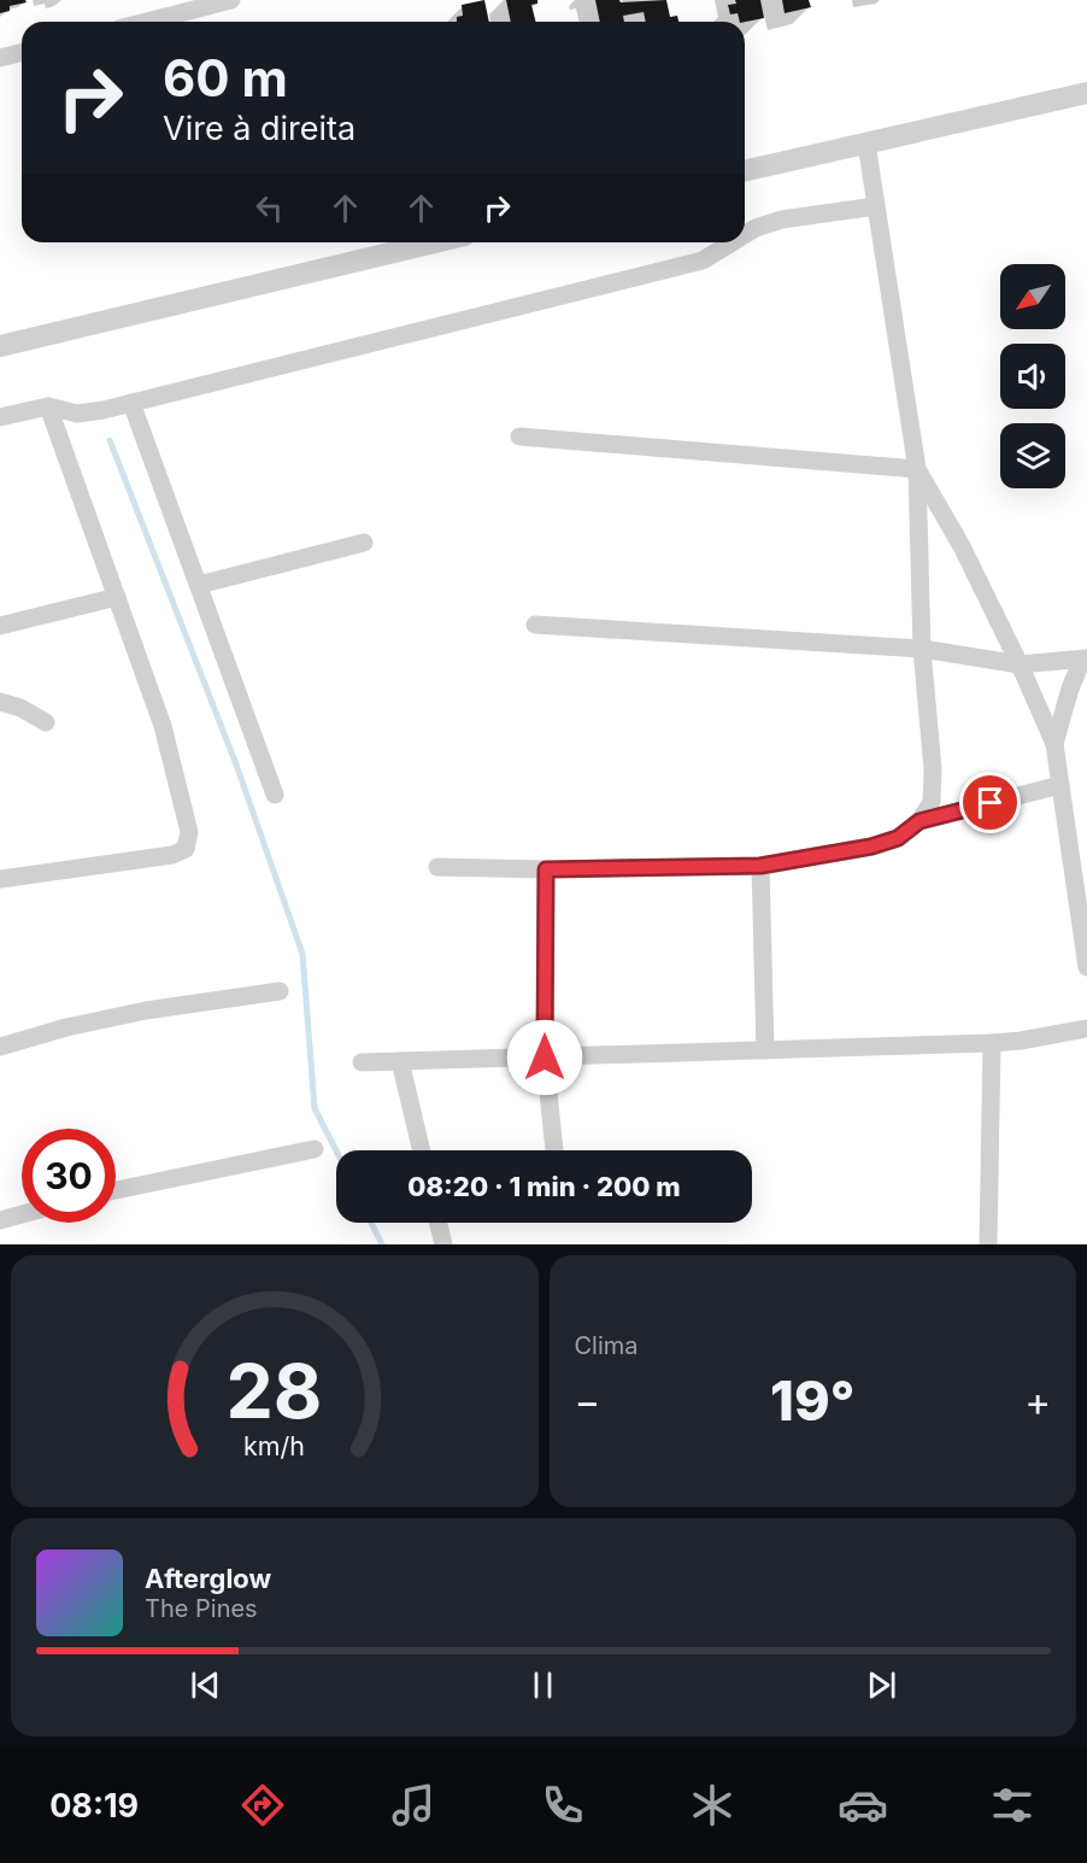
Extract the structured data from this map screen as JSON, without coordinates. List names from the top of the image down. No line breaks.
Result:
{"north":"bottom left","page":{"turn":["60 m","Vire à direita"],"limit":"30","trip":"08:20 · 1 min · 200 m","tile":"Clima","heat":["−","19°","+"],"song":["Afterglow","The Pines"],"tabs":"08:19","gauge":["28","km/h"]}}
